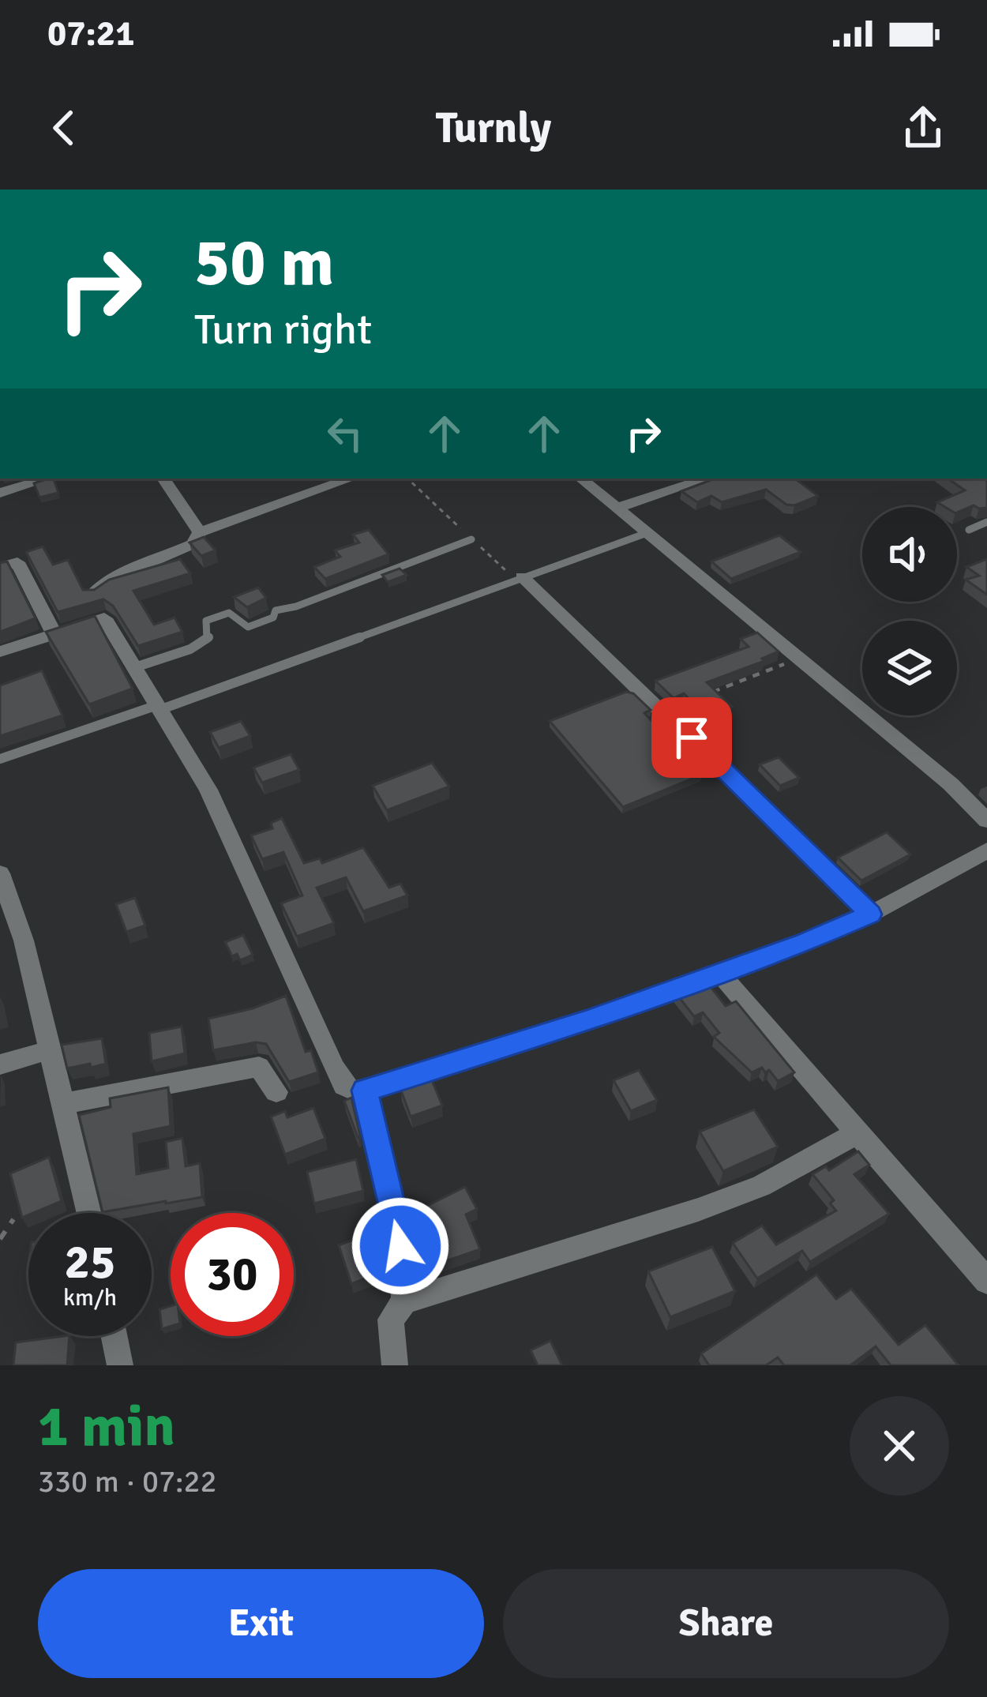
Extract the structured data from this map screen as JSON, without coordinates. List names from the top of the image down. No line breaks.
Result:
{"page":{"status":"07:21","header":"Turnly","turn":["50 m","Turn right"],"speed":"25 km/h","limit":"30","heading":["1 min","330 m · 07:22"],"buttons":["Exit","Share"]}}
